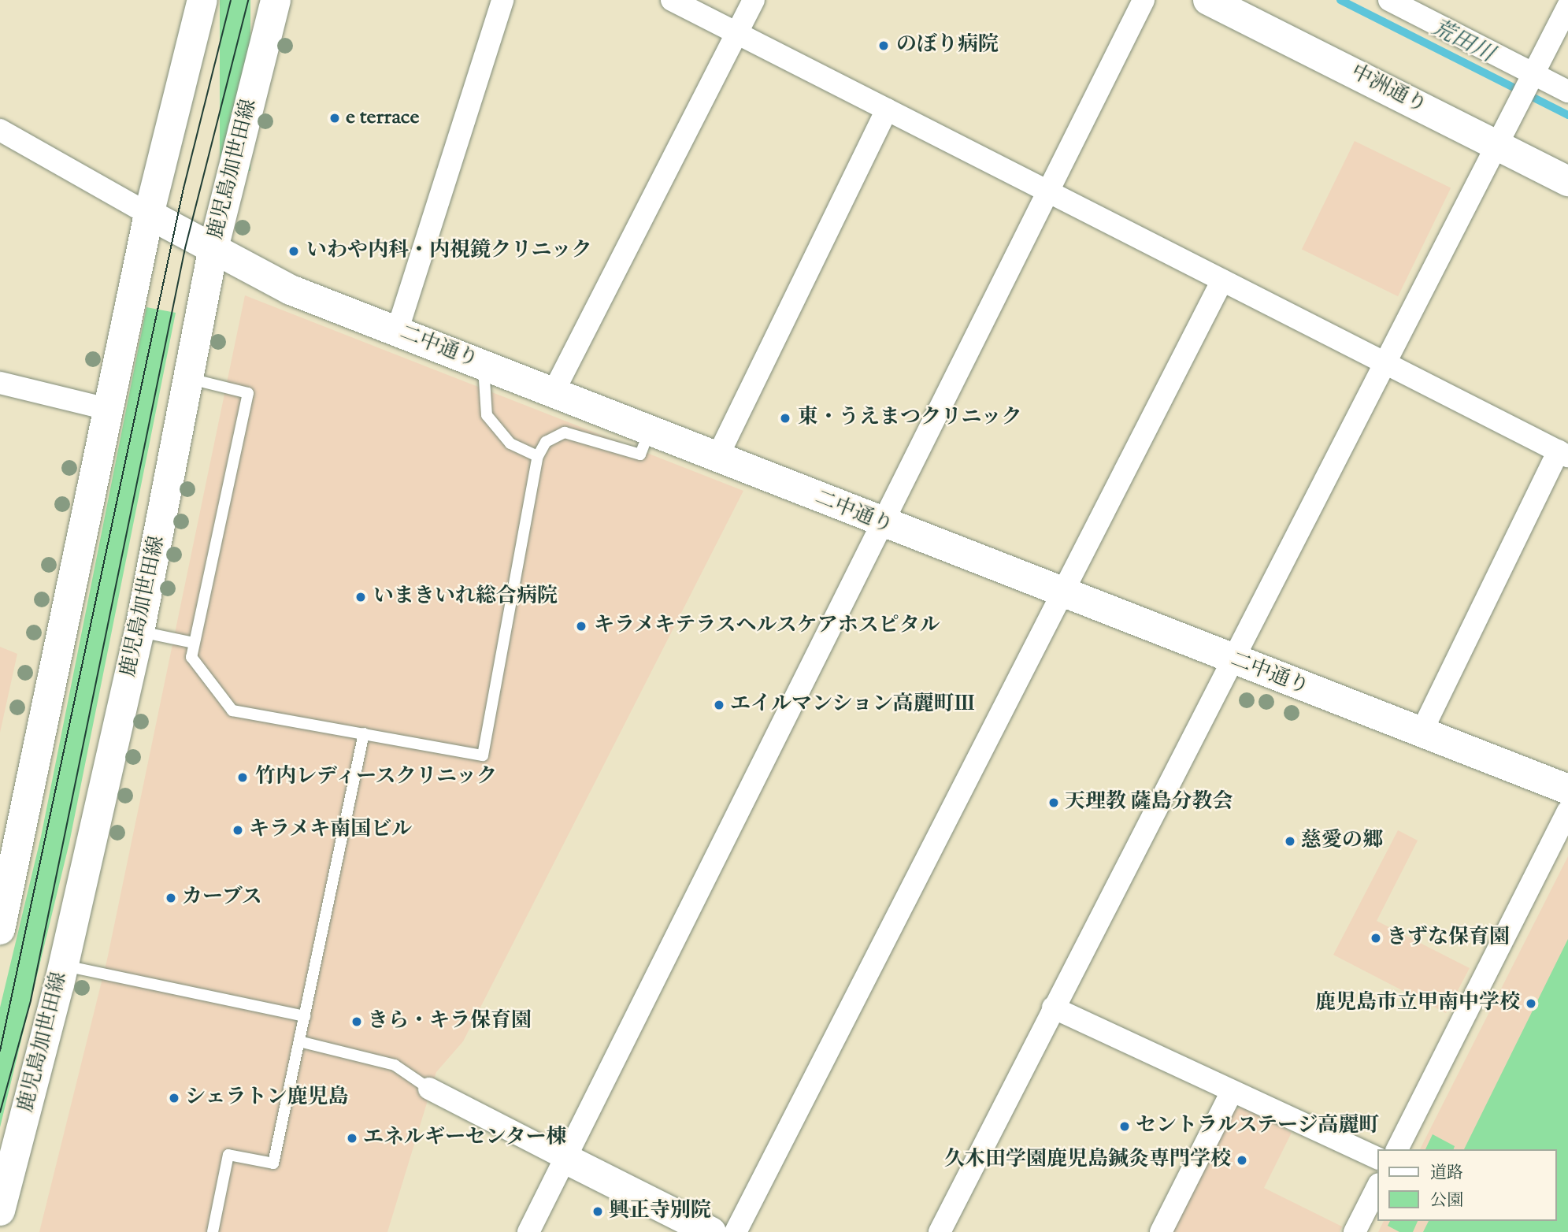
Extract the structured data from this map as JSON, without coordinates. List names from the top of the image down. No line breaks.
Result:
{"streets":{"main road":["中洲通り","鹿児島加世田線","二中通り"]},"crossings":[["鹿児島加世田線","二中通り"]],"water":["荒田川"],"places":["のぼり病院","e terrace","いわや内科・内視鏡クリニック","東・うえまつクリニック","いまきいれ総合病院","キラメキテラスヘルスケアホスピタル","エイルマンション高麗町Ⅲ","竹内レディースクリニック","天理教 薩島分教会","キラメキ南国ビル","慈愛の郷","カーブス","きずな保育園","鹿児島市立甲南中学校","きら・キラ保育園","シェラトン鹿児島","セントラルステージ高麗町","エネルギーセンター棟","久木田学園鹿児島鍼灸専門学校","興正寺別院"],"legend":["道路","公園"]}
